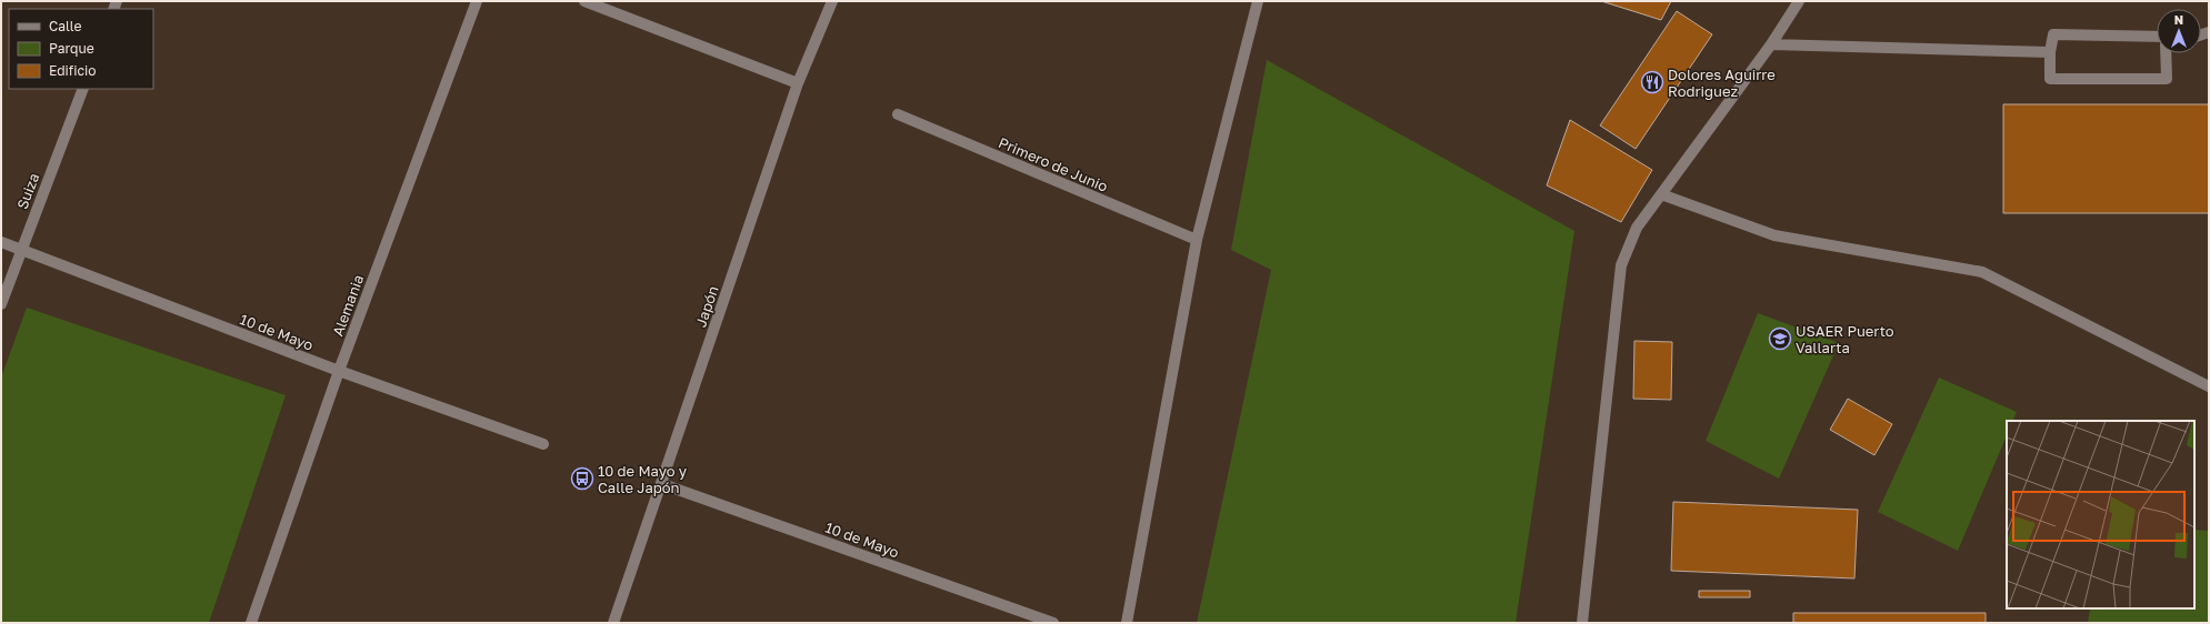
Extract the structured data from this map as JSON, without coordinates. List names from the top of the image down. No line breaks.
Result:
{"streets":{"street":["Primero de Junio","Suiza","Alemania","Japón","10 de Mayo"]},"crossings":[["Suiza","10 de Mayo"],["Alemania","10 de Mayo"],["Japón","10 de Mayo"]],"places":{"restaurant":["Dolores Aguirre Rodriguez"],"school or university":["USAER Puerto Vallarta"],"bus stop":["10 de Mayo y Calle Japón"]},"legend":["Calle","Parque","Edificio"],"north":"top"}
